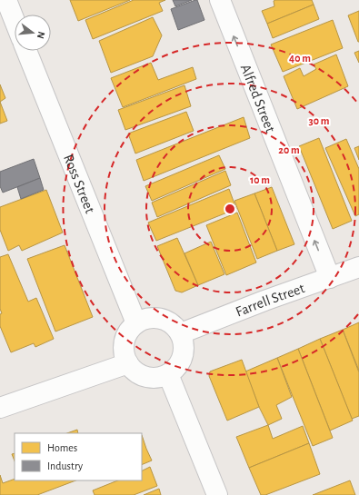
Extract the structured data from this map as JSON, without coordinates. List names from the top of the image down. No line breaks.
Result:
{"streets":{"street":["Alfred Street","Ross Street","Farrell Street"]},"crossings":[["Alfred Street","Farrell Street"],["Ross Street","Farrell Street"]],"one_way":["Alfred Street"],"legend":["Homes","Industry"],"north":"right","rings":["40 m","30 m","20 m","10 m"]}
